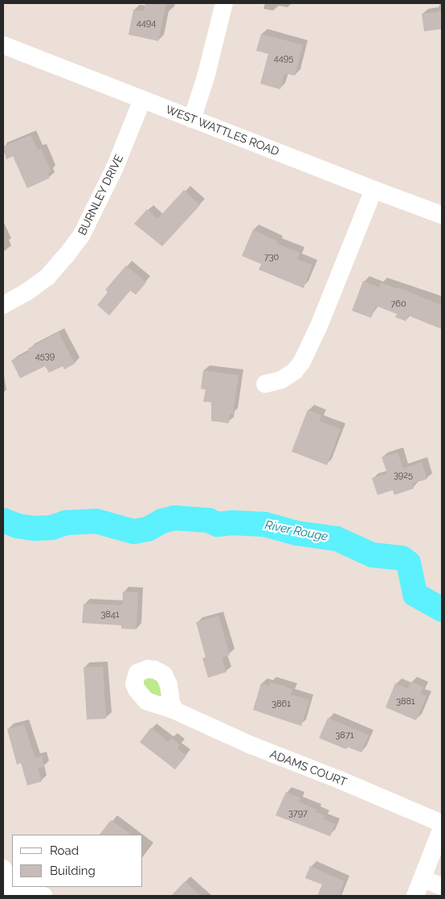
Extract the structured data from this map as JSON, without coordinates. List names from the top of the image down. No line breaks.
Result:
{"streets":{"street":["WEST WATTLES ROAD","BURNLEY DRIVE","ADAMS COURT"]},"crossings":[["WEST WATTLES ROAD","BURNLEY DRIVE"]],"water":["River Rouge"],"house_numbers":["4494","4495","730","760","4539","3925","3841","3881","3861","3871","3797"],"legend":["Road","Building"]}
